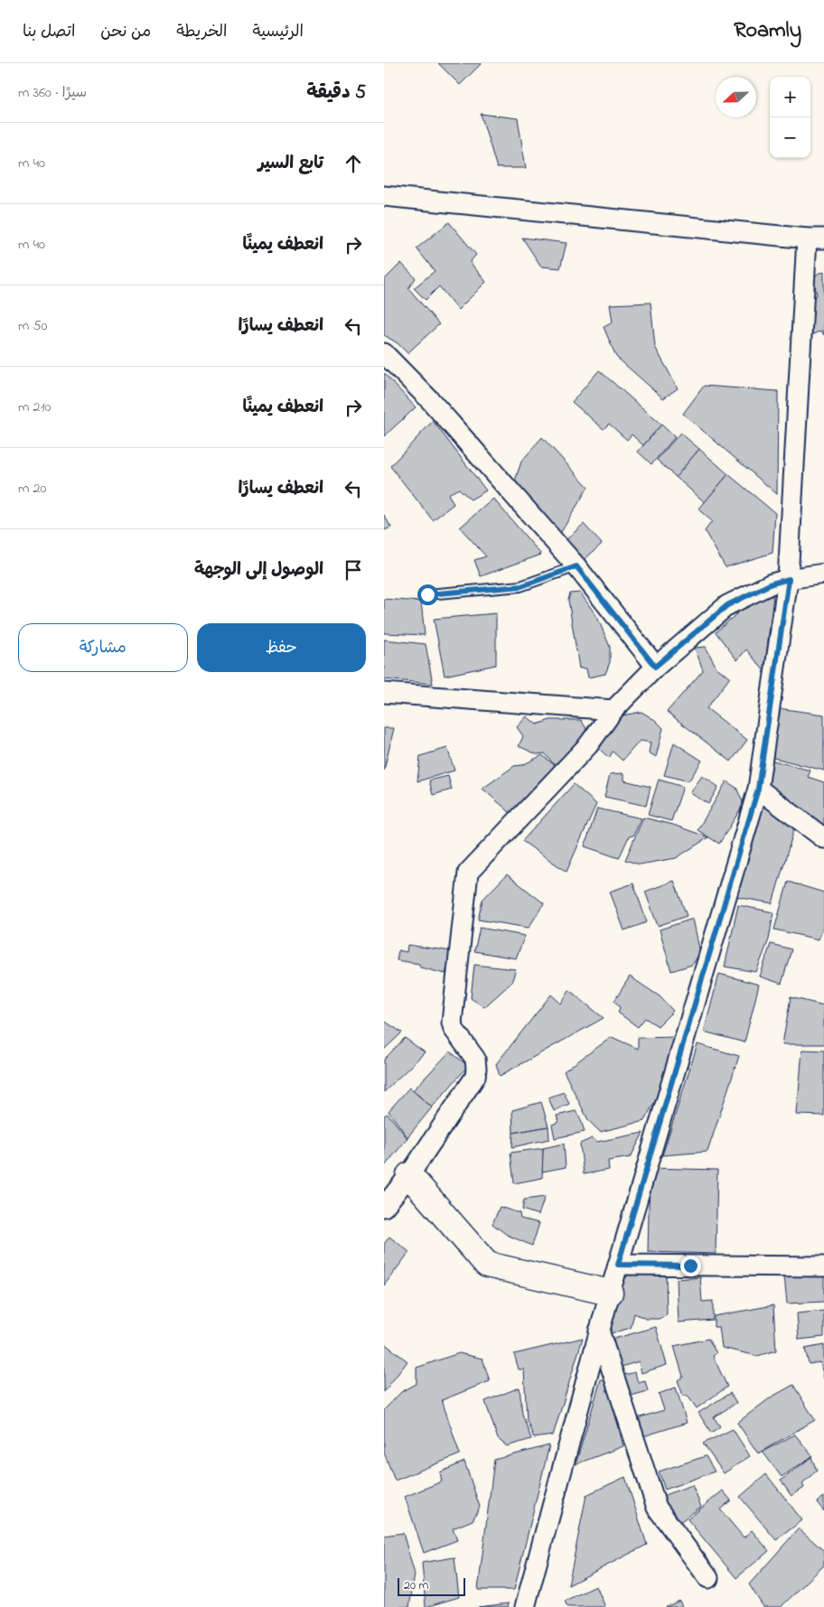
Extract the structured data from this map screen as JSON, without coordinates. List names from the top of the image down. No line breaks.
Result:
{"scale_bar":"20 m","north":"left","page":{"header":"Roamly","nav":["الرئيسية","الخريطة","من نحن","اتصل بنا"],"heading":["5 دقيقة","سيرًا · 360 m"],"map_buttons":["+","−"],"list":[["تابع السير","40 m"],["انعطف يمينًا","40 m"],["انعطف يسارًا","50 m"],["انعطف يمينًا","210 m"],["انعطف يسارًا","20 m"],"الوصول إلى الوجهة"],"buttons":["حفظ","مشاركة"],"scale":"20 m"}}
